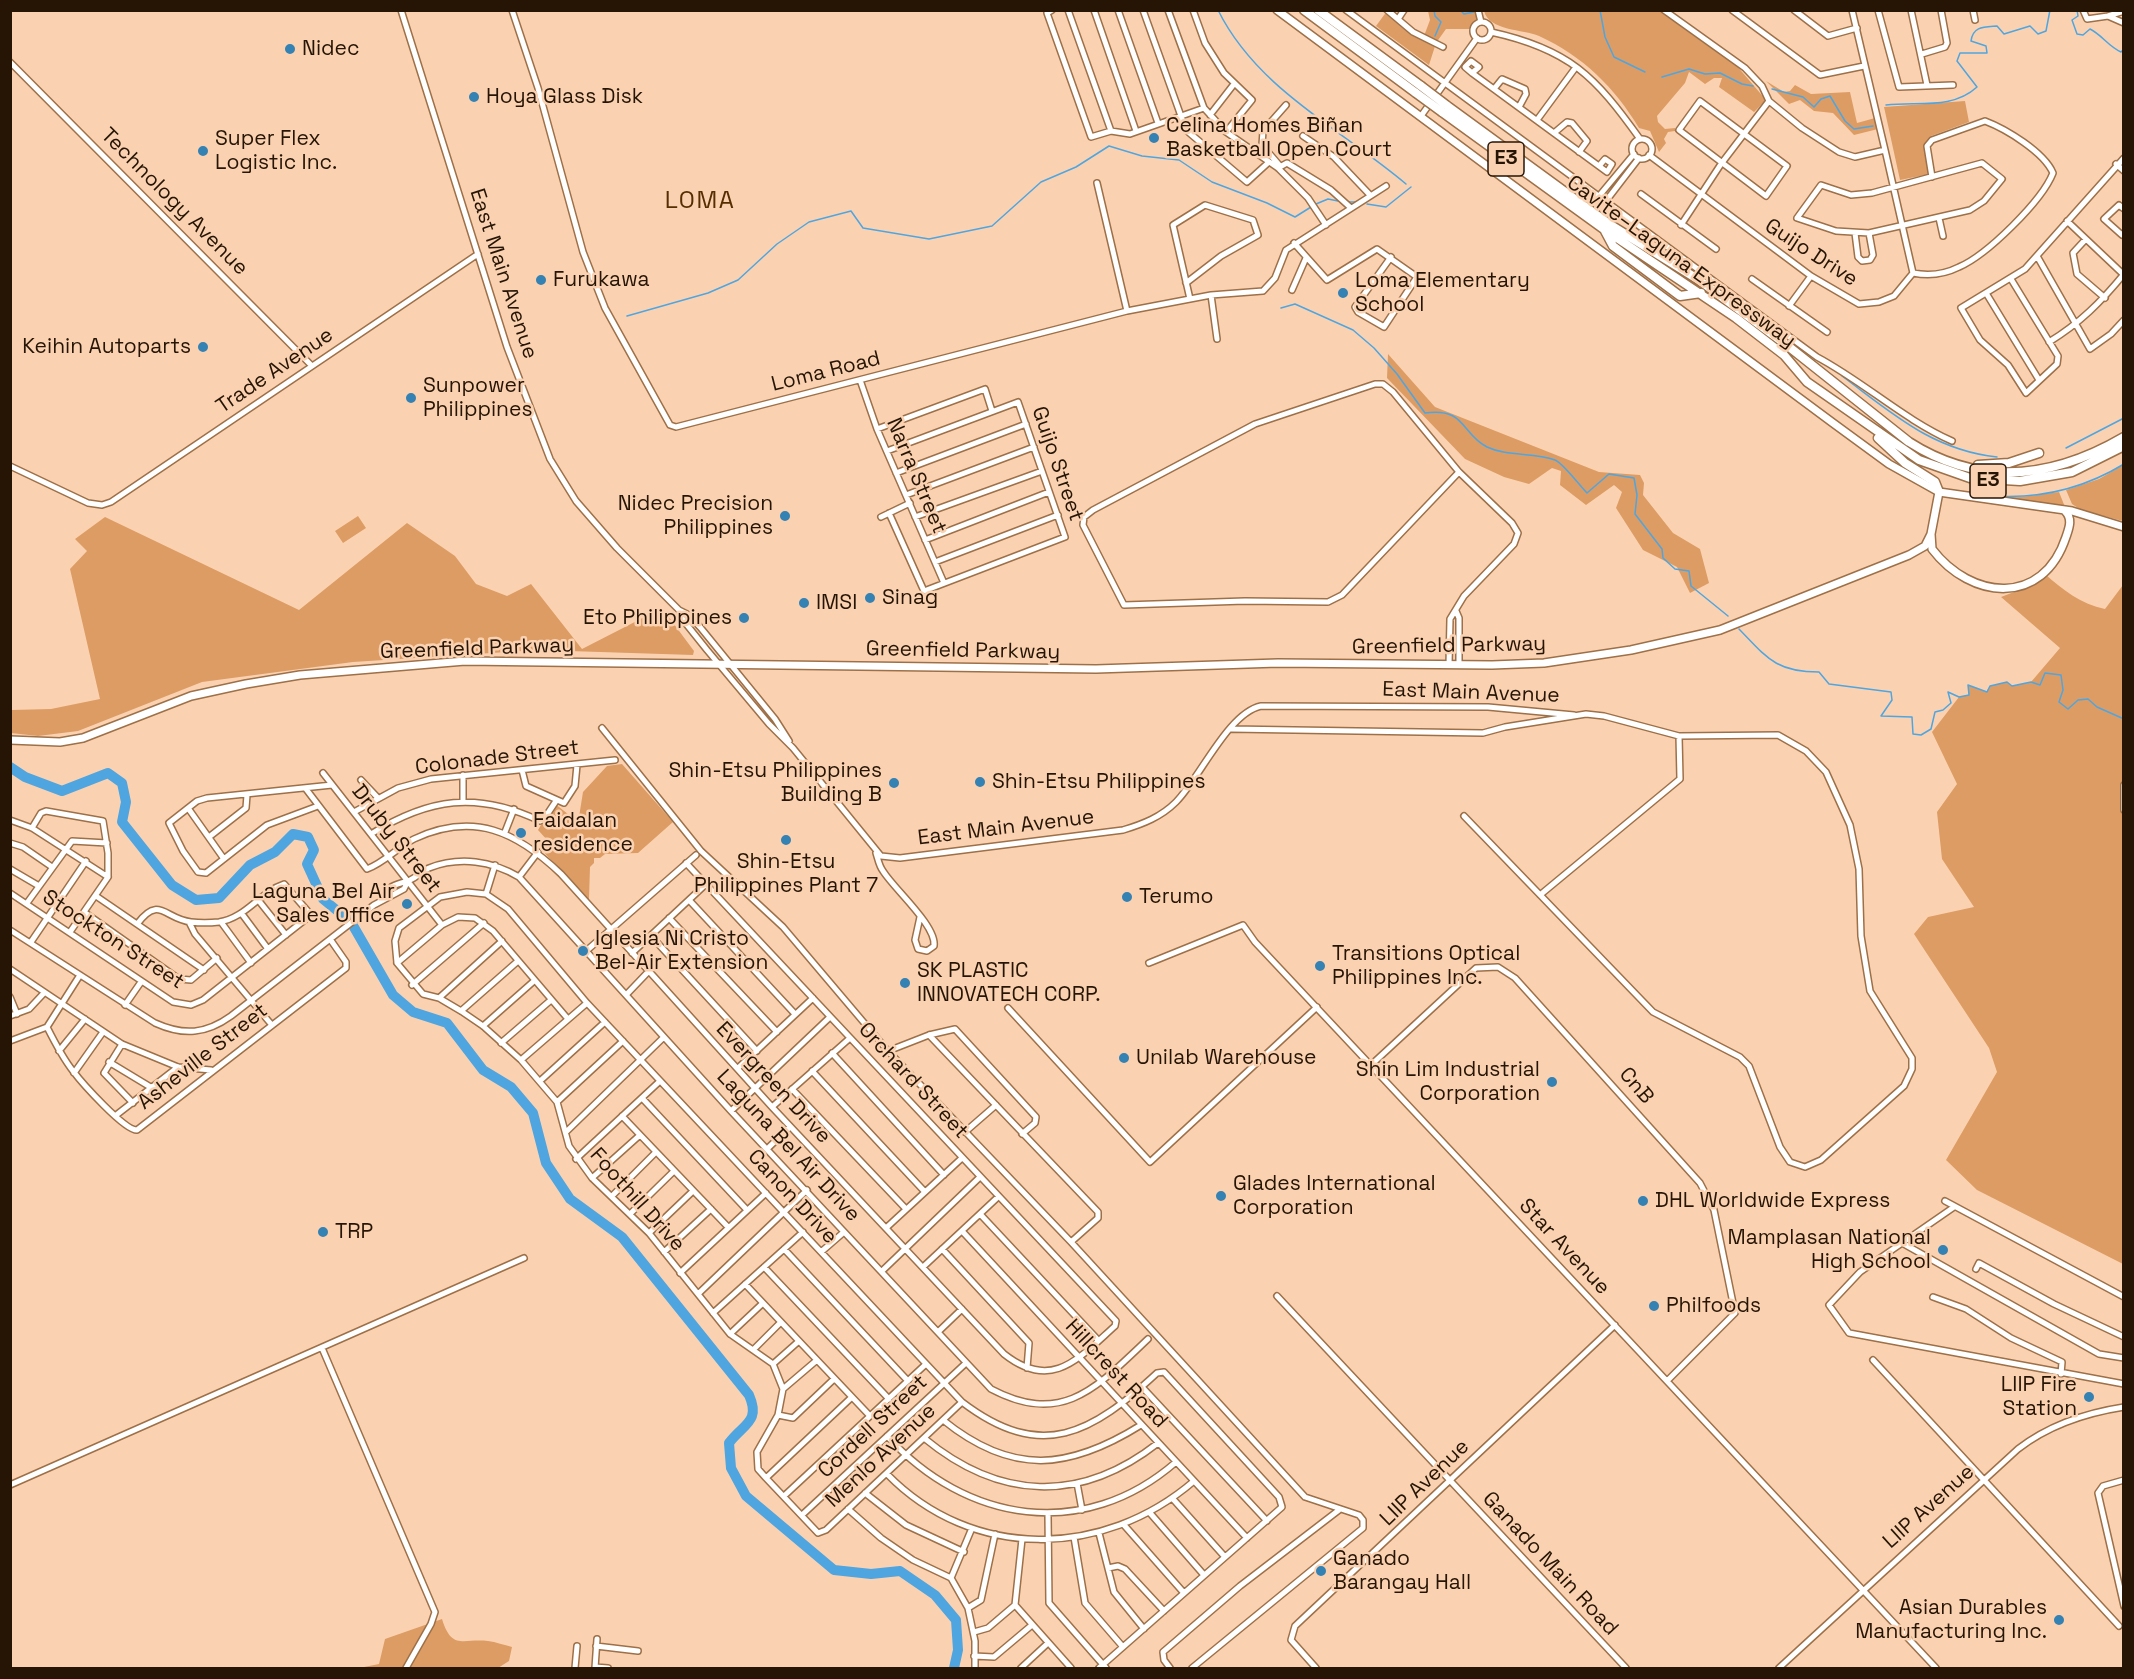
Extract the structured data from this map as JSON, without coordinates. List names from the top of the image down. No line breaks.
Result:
{"streets":{"highway":["E3","Cavite–Laguna Expressway"],"main road":["Greenfield Parkway"],"street":["Technology Avenue","Guijo Drive","East Main Avenue","Trade Avenue","Loma Road","Guijo Street","Narra Street","Colonade Street","Druby Street","Stockton Street","Asheville Street","Orchard Street","Evergreen Drive","CnB","Laguna Bel Air Drive","Canon Drive","Foothill Drive","Star Avenue","Hillcrest Road","Cordell Street","Menlo Avenue","LIIP Avenue","Ganado Main Road"]},"crossings":[["Technology Avenue","Trade Avenue"],["East Main Avenue","Trade Avenue"],["East Main Avenue","Greenfield Parkway"],["Loma Road","Narra Street"],["Guijo Street","Narra Street"],["Colonade Street","Druby Street"],["Druby Street","Evergreen Drive"],["Druby Street","Laguna Bel Air Drive"],["Asheville Street","Laguna Bel Air Drive"],["CnB","Star Avenue"],["Laguna Bel Air Drive","Hillcrest Road"],["Laguna Bel Air Drive","Cordell Street"],["Canon Drive","Hillcrest Road"],["Canon Drive","Cordell Street"],["Canon Drive","Menlo Avenue"],["Star Avenue","LIIP Avenue"],["Cordell Street","Menlo Avenue"],["LIIP Avenue","Ganado Main Road"]],"districts":["LOMA"],"places":["Nidec","Hoya Glass Disk","Celina Homes Biñan Basketball Open Court","Super Flex Logistic Inc.","Furukawa","Loma Elementary School","Keihin Autoparts","Sunpower Philippines","Nidec Precision Philippines","Sinag","IMSI","Eto Philippines","Shin-Etsu Philippines","Shin-Etsu Philippines Building B","Faidalan residence","Shin-Etsu Philippines Plant 7","Terumo","Laguna Bel Air Sales Office","Iglesia Ni Cristo Bel-Air Extension","Transitions Optical Philippines Inc.","SK PLASTIC INNOVATECH CORP.","Unilab Warehouse","Shin Lim Industrial Corporation","Glades International Corporation","DHL Worldwide Express","TRP","Mamplasan National High School","Philfoods","LIIP Fire Station","Ganado Barangay Hall","Asian Durables Manufacturing Inc."]}
